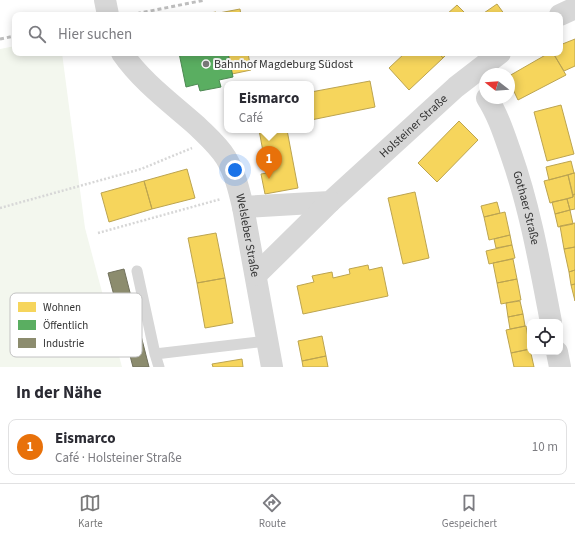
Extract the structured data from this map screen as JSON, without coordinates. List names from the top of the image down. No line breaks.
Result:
{"streets":{"street":["Holsteiner Straße","Gothaer Straße","Welsleber Straße"]},"crossings":[["Holsteiner Straße","Welsleber Straße"]],"places":["Bahnhof Magdeburg Südost"],"legend":["Wohnen","Öffentlich","Industrie"],"north":"left","page":{"search":"Hier suchen","popup":["Eismarco","Café"],"pins":"1","heading":"In der Nähe","list":[{"mark":"1","name":"Eismarco","note":"Café · Holsteiner Straße","value":"10 m"}],"nav":["Karte","Route","Gespeichert"]}}
